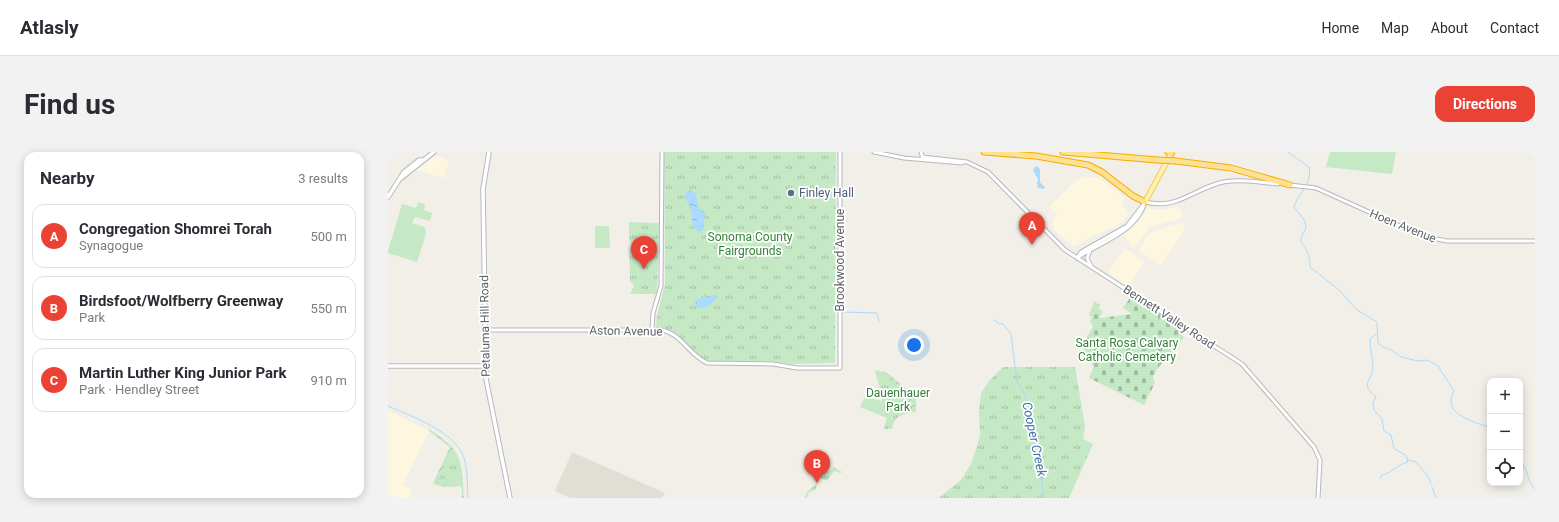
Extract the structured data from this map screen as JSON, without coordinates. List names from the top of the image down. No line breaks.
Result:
{"streets":{"main road":["Petaluma Hill Road"],"street":["Hoen Avenue","Brookwood Avenue","Bennett Valley Road","Aston Avenue"]},"crossings":[["Brookwood Avenue","Aston Avenue"],["Petaluma Hill Road","Aston Avenue"]],"water":["Cooper Creek"],"parks":["Sonoma County Fairgrounds","Santa Rosa Calvary Catholic Cemetery","Dauenhauer Park"],"places":["Finley Hall"],"page":{"header":"Atlasly","nav":["Home","Map","About","Contact"],"buttons":"Directions","title":"Find us","heading":["Nearby","3 results"],"list":[{"mark":"A","name":"Congregation Shomrei Torah","note":"Synagogue","value":"500 m"},{"mark":"B","name":"Birdsfoot/Wolfberry Greenway","note":"Park","value":"550 m"},{"mark":"C","name":"Martin Luther King Junior Park","note":"Park · Hendley Street","value":"910 m"}],"pins":["A","C","B"],"map_buttons":["+","−"]}}
